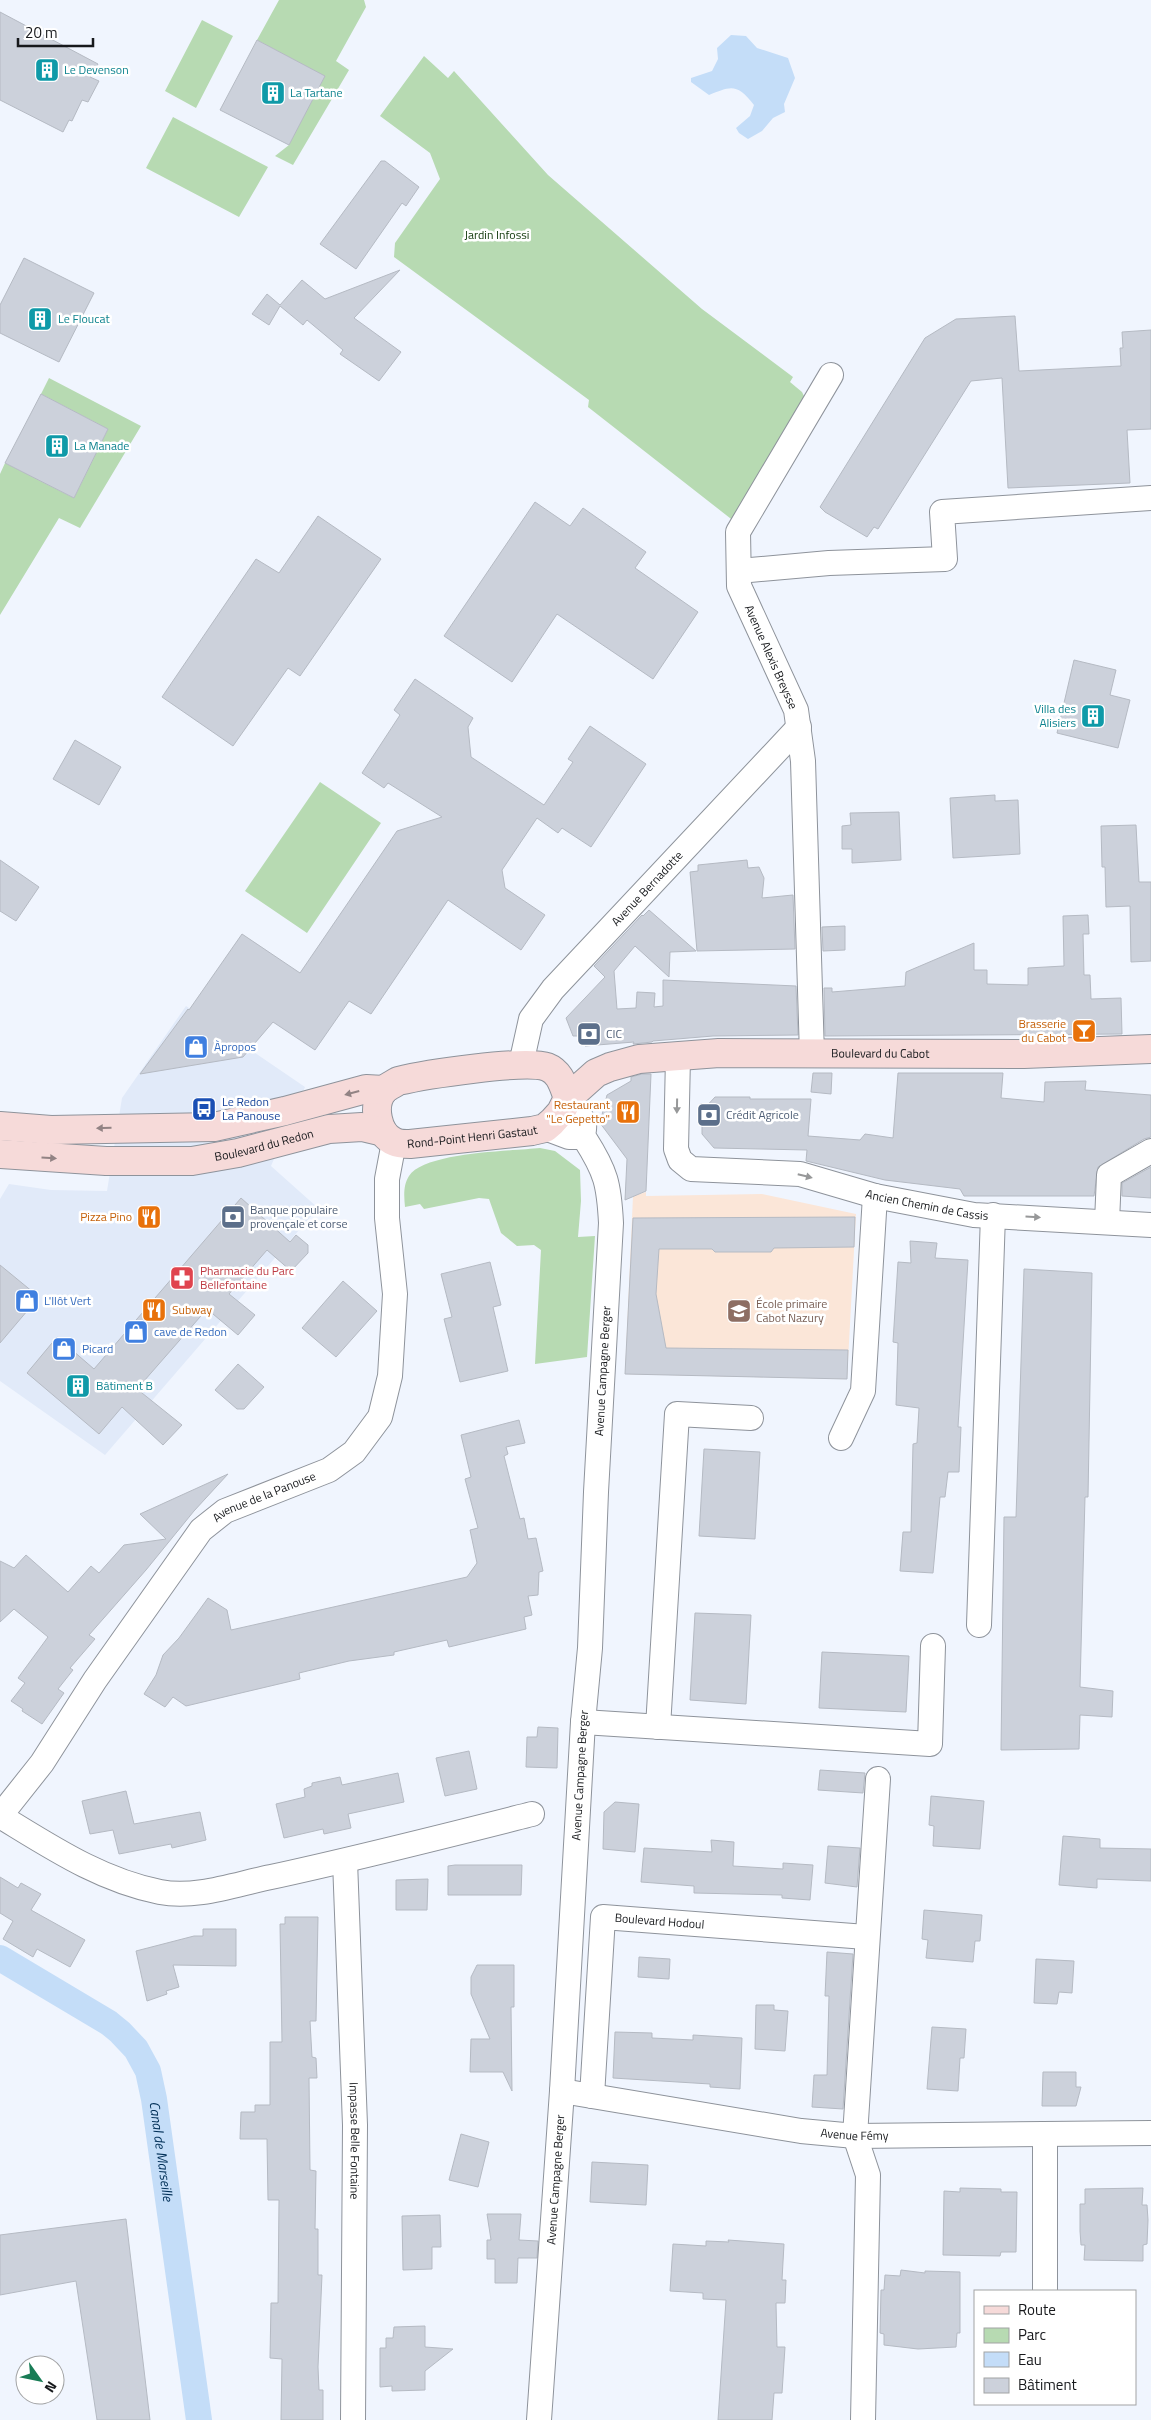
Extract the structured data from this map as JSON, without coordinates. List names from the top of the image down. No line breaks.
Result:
{"streets":{"street":["Avenue Alexis Breysse","Avenue Bernadotte","Boulevard du Cabot","Rond-Point Henri Gastaut","Boulevard du Redon","Ancien Chemin de Cassis","Avenue Campagne Berger","Avenue de la Panouse","Boulevard Hodoul","Avenue Fémy","Impasse Belle Fontaine"]},"crossings":[["Avenue Alexis Breysse","Avenue Bernadotte"],["Avenue Alexis Breysse","Boulevard du Cabot"],["Boulevard du Cabot","Rond-Point Henri Gastaut"],["Boulevard du Cabot","Ancien Chemin de Cassis"],["Boulevard du Cabot","Avenue Campagne Berger"],["Rond-Point Henri Gastaut","Boulevard du Redon"],["Rond-Point Henri Gastaut","Avenue Campagne Berger"],["Rond-Point Henri Gastaut","Avenue de la Panouse"],["Boulevard du Redon","Avenue de la Panouse"],["Avenue Campagne Berger","Avenue Fémy"],["Boulevard Hodoul","Avenue Fémy"]],"one_way":["Ancien Chemin de Cassis"],"water":["Canal de Marseille"],"parks":["Jardin Infossi"],"places":{"building":["Le Devenson","La Tartane","Le Floucat","La Manade","Villa des Alisiers","Bâtiment B"],"bar":["Brasserie du Cabot"],"bank":["CIC","Crédit Agricole","Banque populaire provençale et corse"],"shop":["Àpropos","L'Ilôt Vert","cave de Redon","Picard"],"bus stop":["Le Redon La Panouse"],"restaurant":["Restaurant \"Le Gepetto\"","Pizza Pino","Subway"],"pharmacy":["Pharmacie du Parc Bellefontaine"],"school or university":["École primaire Cabot Nazury"]},"legend":["Route","Parc","Eau","Bâtiment"],"scale_bar":"20 m","north":"bottom right"}
